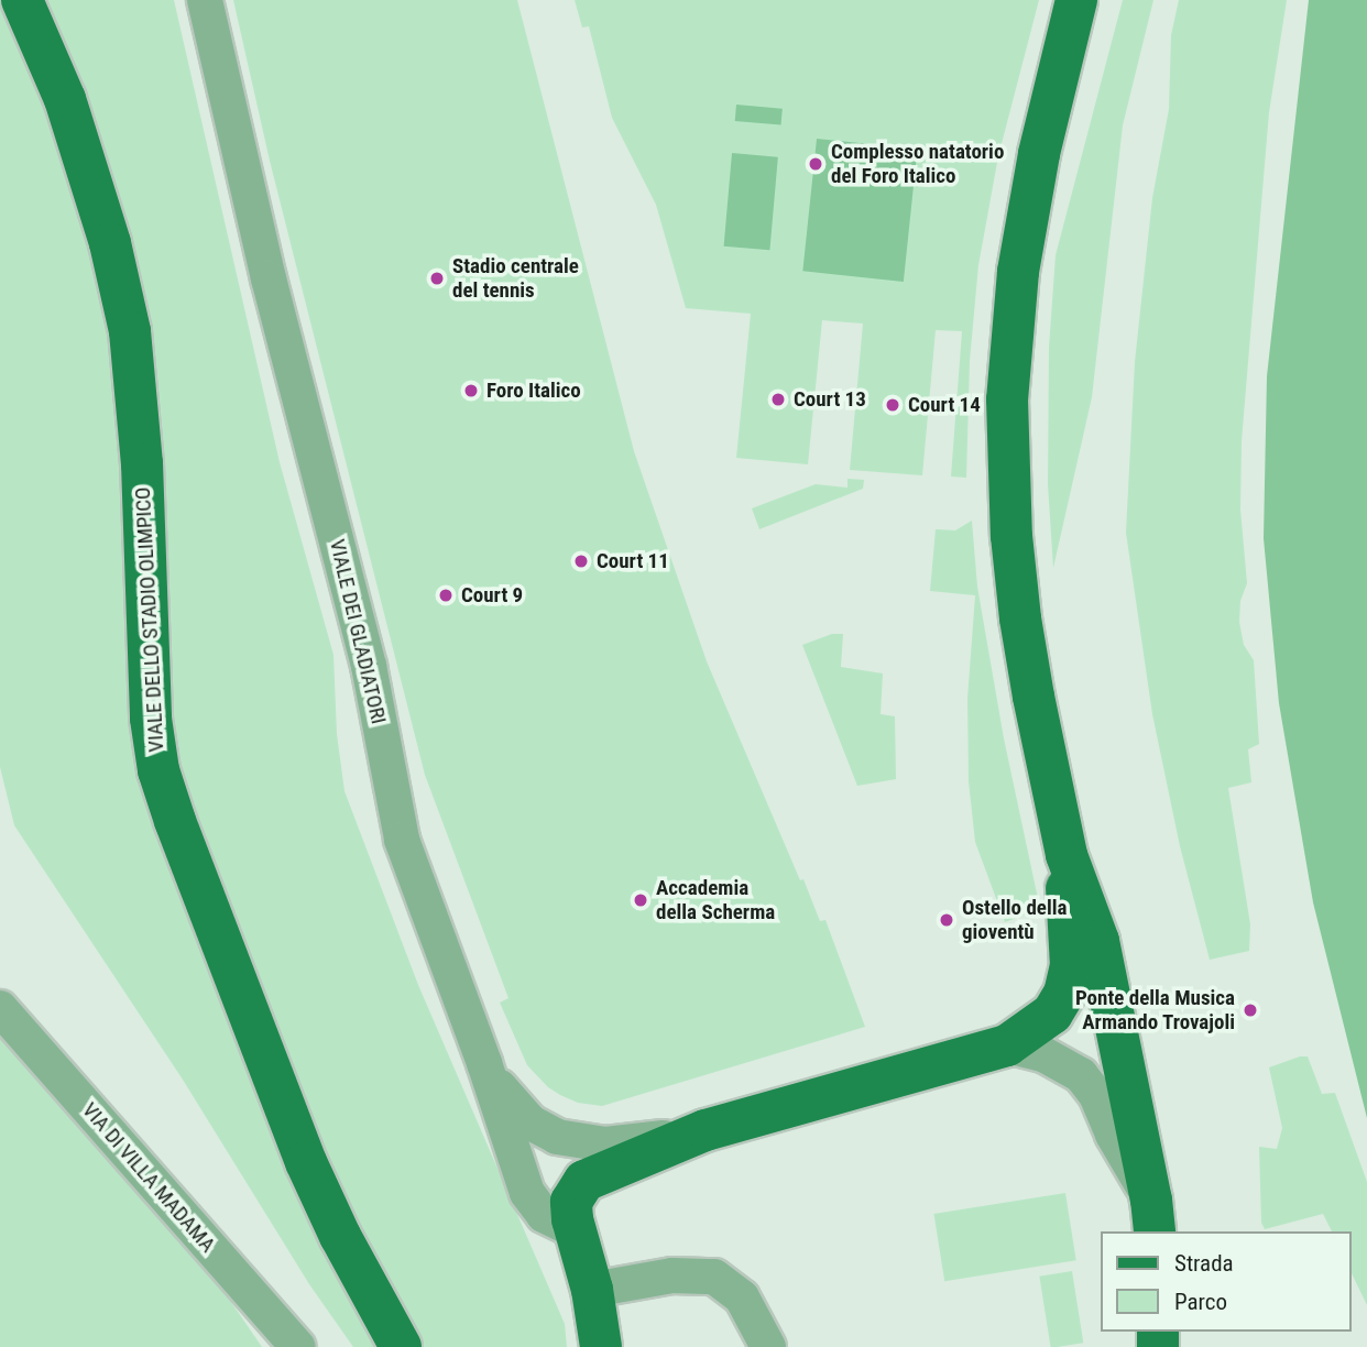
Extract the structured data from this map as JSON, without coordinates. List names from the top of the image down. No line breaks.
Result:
{"streets":{"main road":["VIALE DELLO STADIO OLIMPICO"],"street":["VIALE DEI GLADIATORI","VIA DI VILLA MADAMA"]},"places":["Complesso natatorio del Foro Italico","Stadio centrale del tennis","Foro Italico","Court 13","Court 14","Court 11","Court 9","Accademia della Scherma","Ostello della gioventù","Ponte della Musica Armando Trovajoli"],"legend":["Strada","Parco"]}
